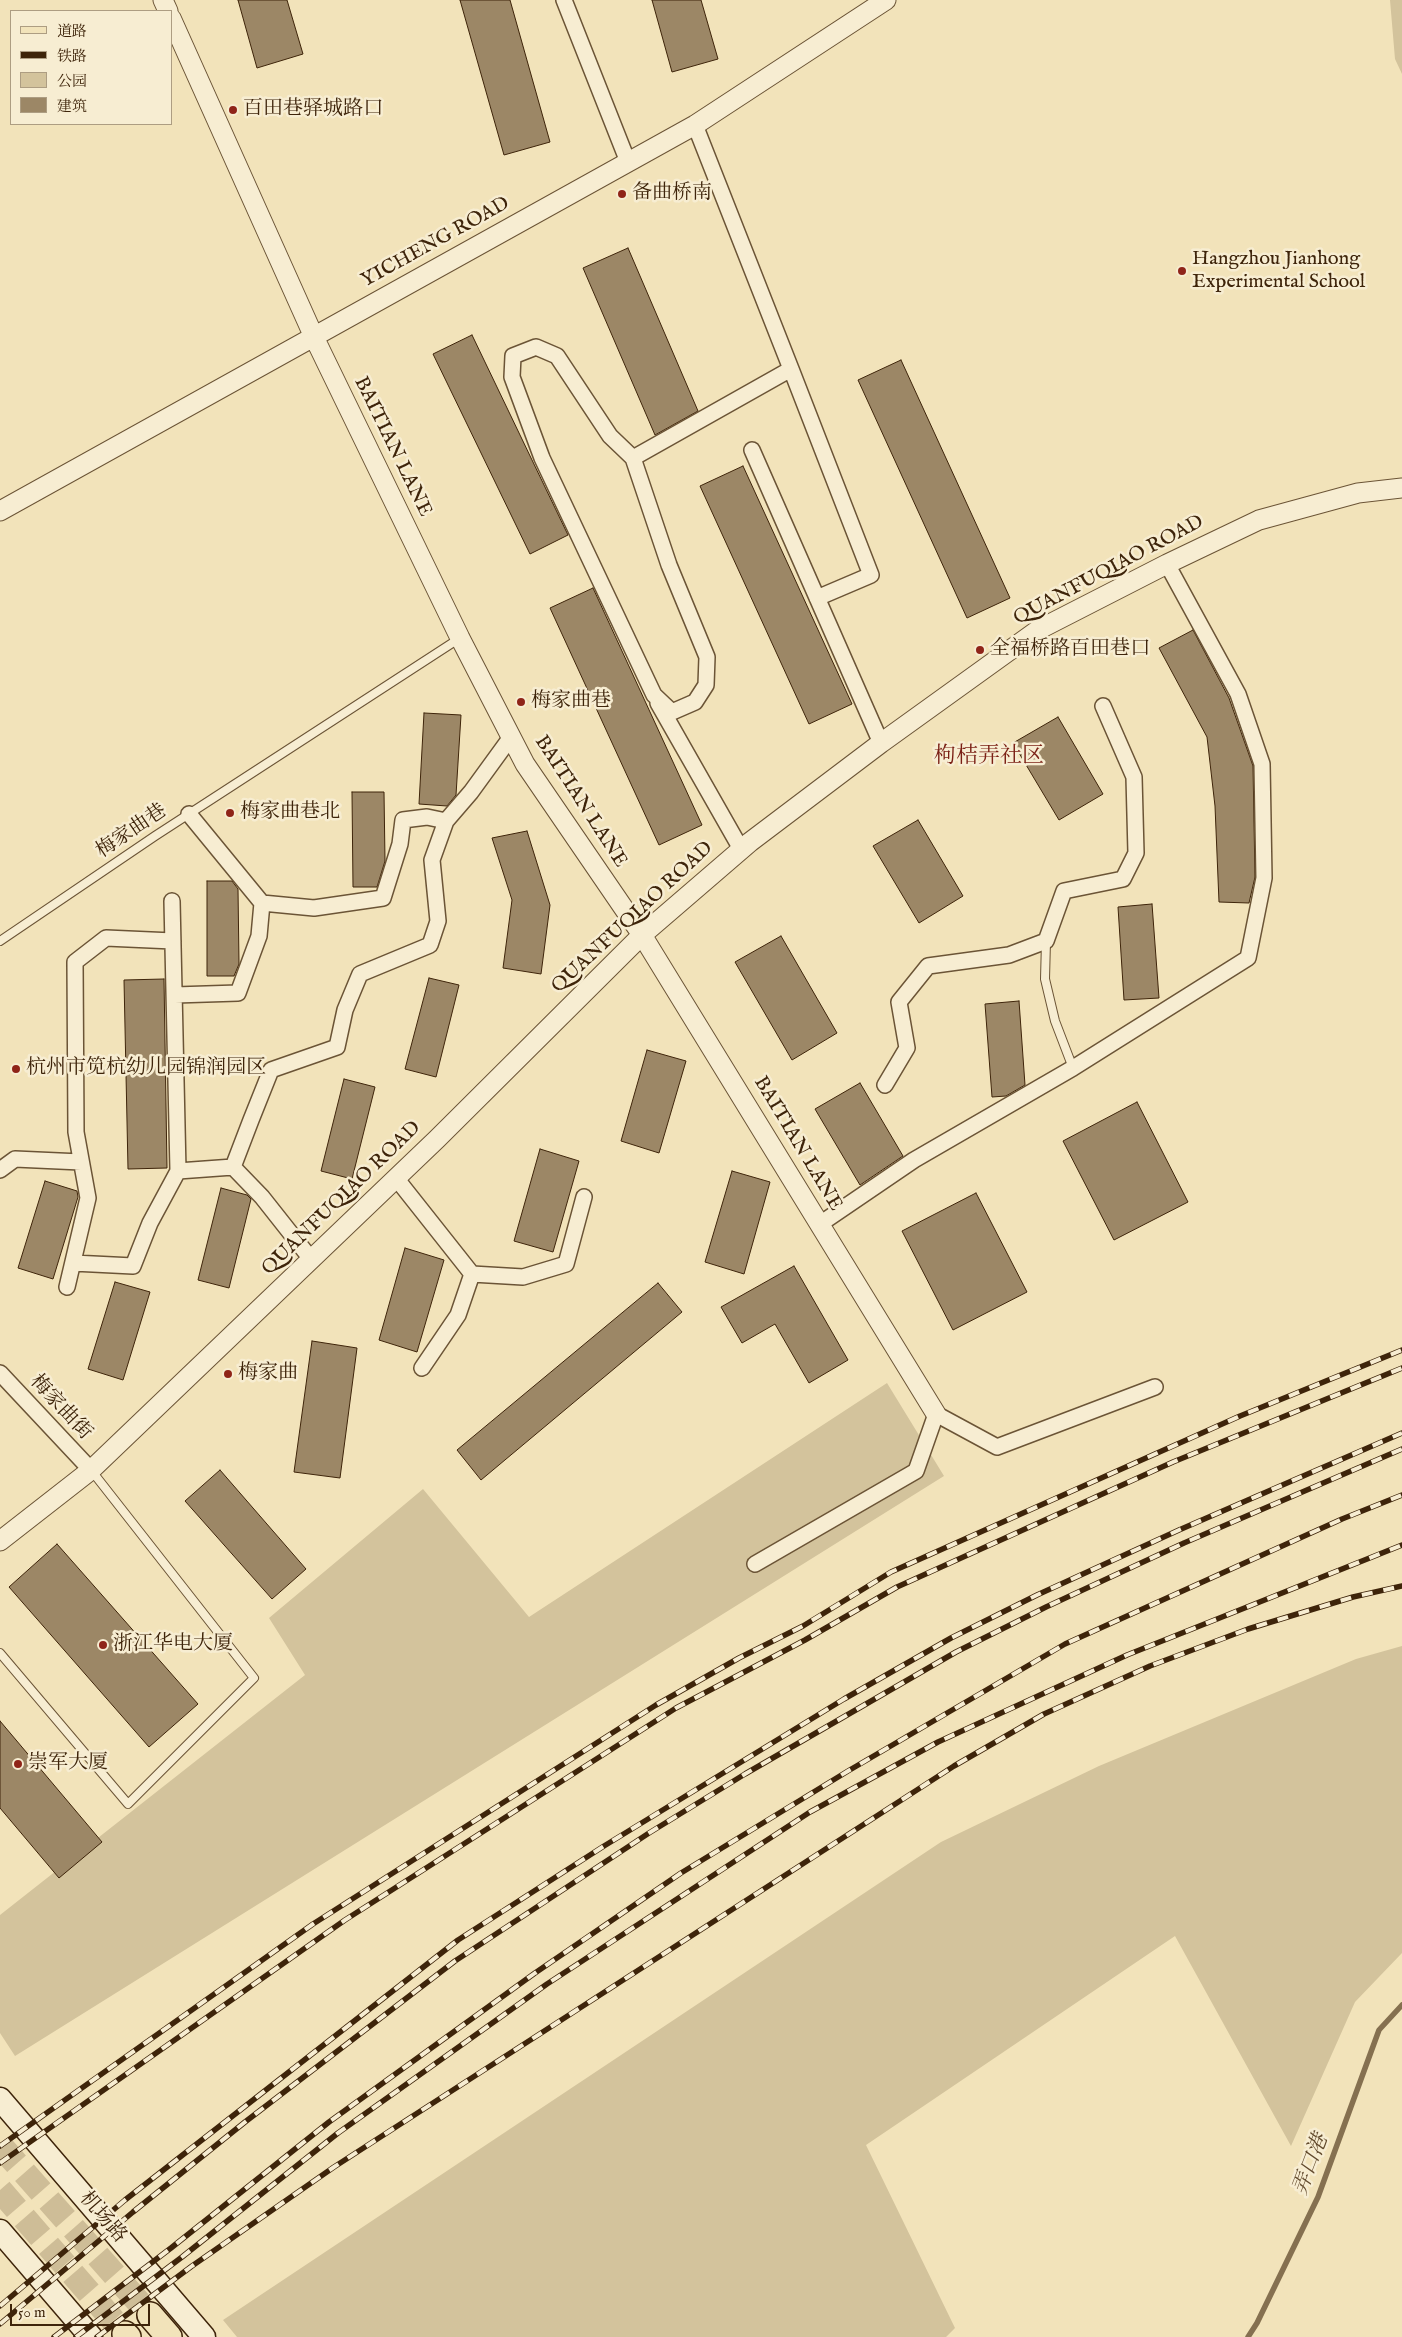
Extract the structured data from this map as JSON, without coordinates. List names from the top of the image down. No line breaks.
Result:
{"streets":{"main road":["机场路"],"street":["YICHENG ROAD","BAITIAN LANE","QUANFUQIAO ROAD","梅家曲街"],"lane":["梅家曲巷"]},"crossings":[["YICHENG ROAD","BAITIAN LANE"],["BAITIAN LANE","QUANFUQIAO ROAD"],["BAITIAN LANE","梅家曲巷"],["QUANFUQIAO ROAD","梅家曲街"]],"districts":["枸桔弄社区"],"water":["弄口港"],"places":["百田巷驿城路口","备曲桥南","Hangzhou Jianhong Experimental School","全福桥路百田巷口","梅家曲巷","梅家曲巷北","杭州市笕杭幼儿园锦润园区","梅家曲","浙江华电大厦","崇军大厦"],"legend":["道路","铁路","公园","建筑"],"scale_bar":"50 m"}
